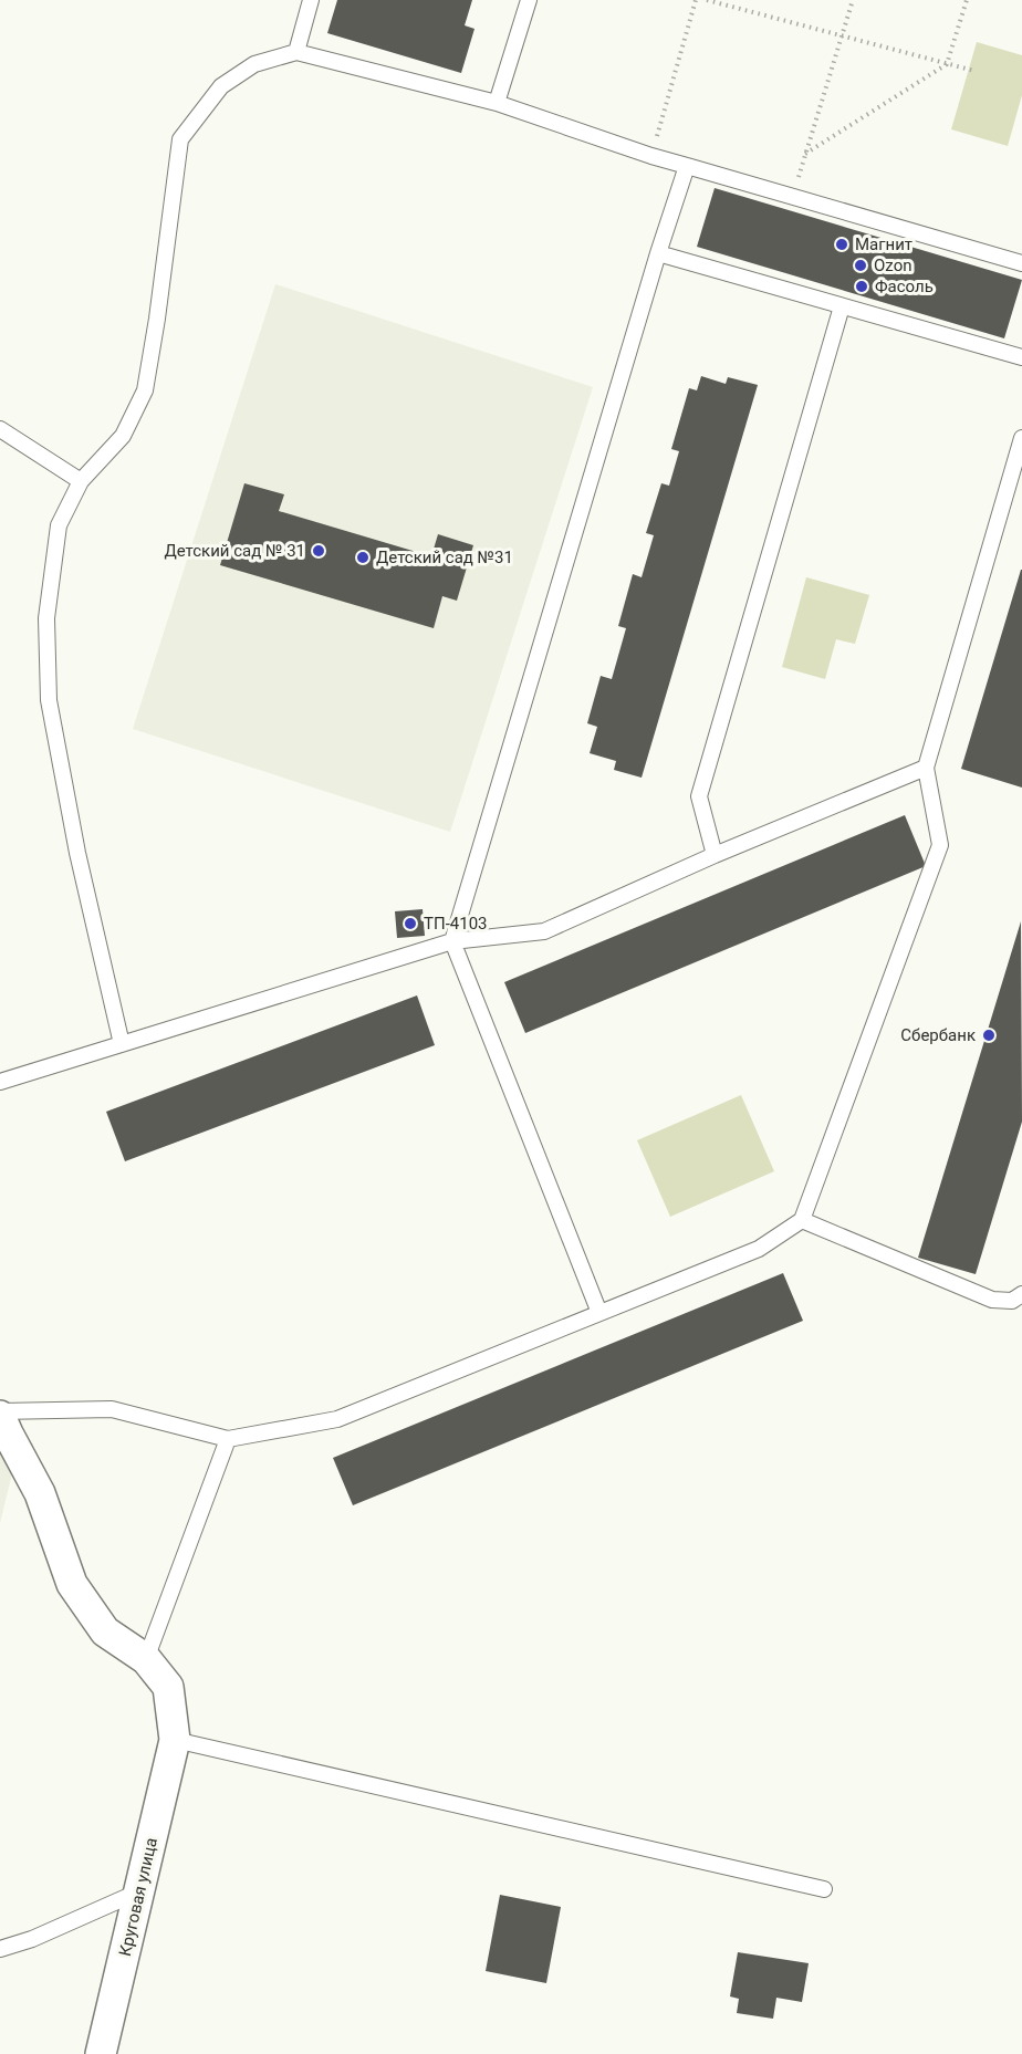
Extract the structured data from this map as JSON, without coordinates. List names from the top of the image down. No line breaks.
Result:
{"streets":{"street":["Круговая улица"]},"places":["Магнит","Ozon","Фасоль","Детский сад № 31","Детский сад №31","ТП-4103","Сбербанк"]}
